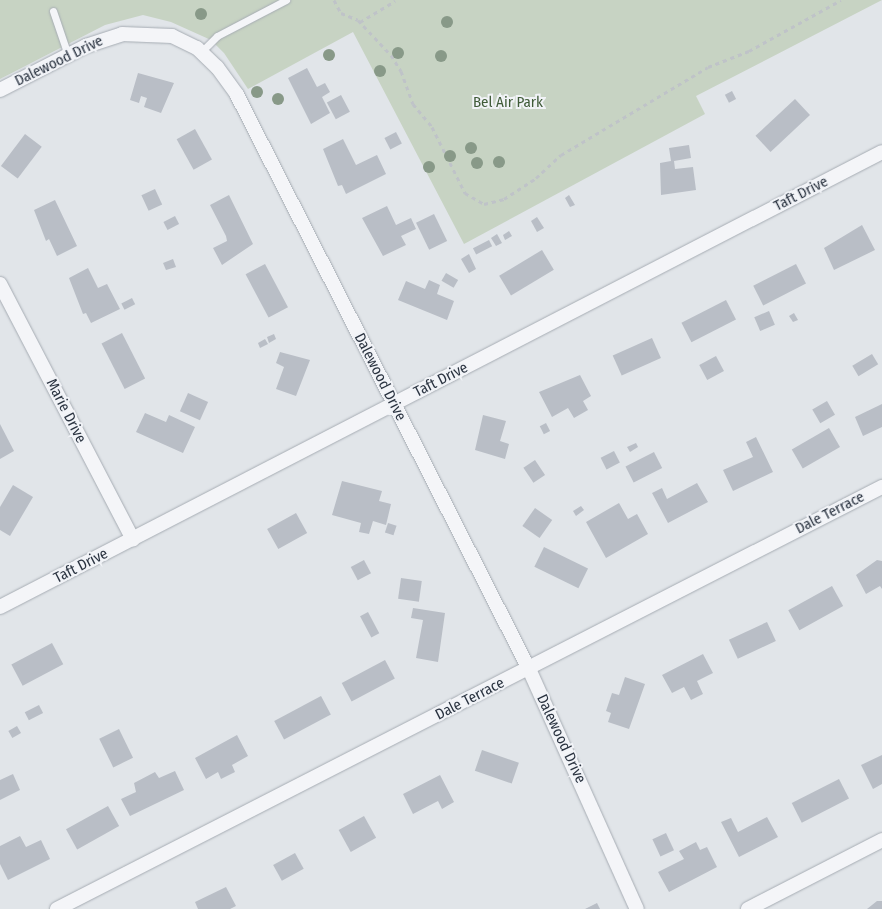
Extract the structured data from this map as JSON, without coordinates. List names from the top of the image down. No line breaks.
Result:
{"streets":{"street":["Dalewood Drive","Taft Drive","Marie Drive","Dale Terrace"]},"crossings":[["Dalewood Drive","Taft Drive"],["Dalewood Drive","Dale Terrace"],["Taft Drive","Marie Drive"]],"parks":["Bel Air Park"]}
